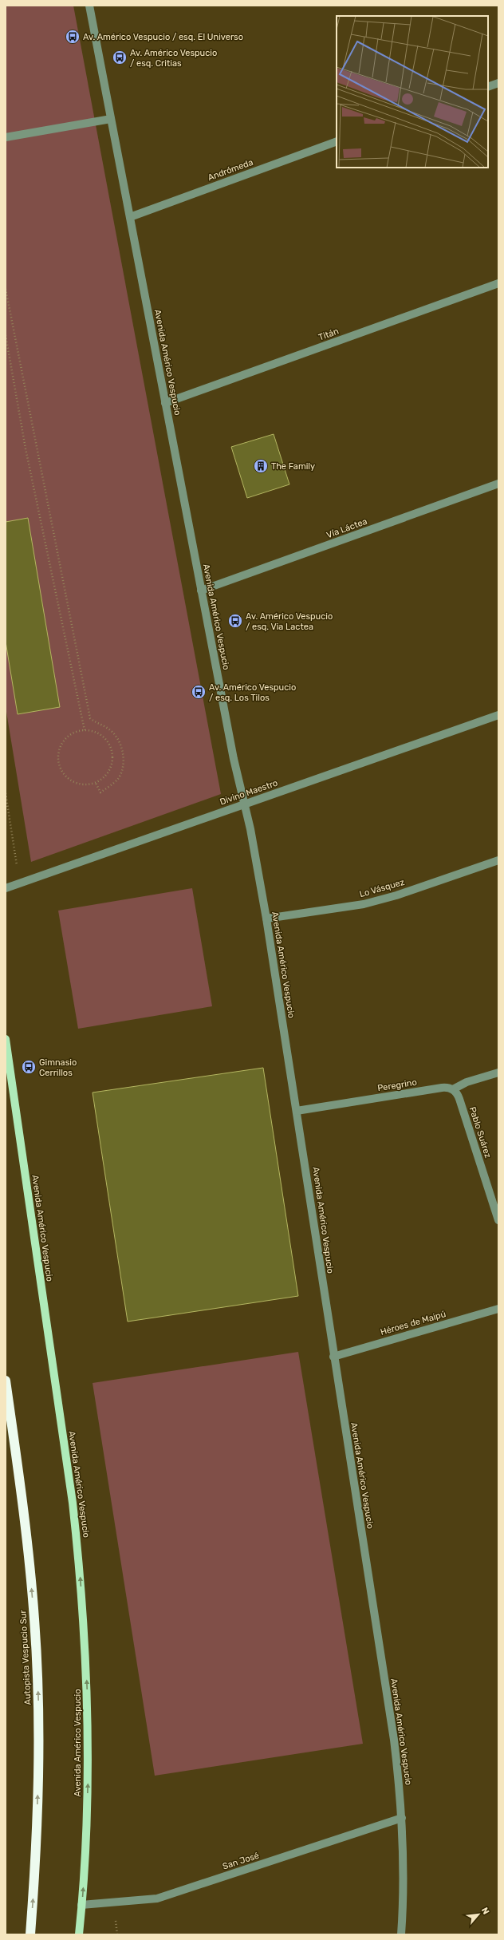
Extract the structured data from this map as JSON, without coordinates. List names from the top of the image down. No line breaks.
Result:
{"streets":{"highway":["Autopista Vespucio Sur"],"main road":["Avenida Américo Vespucio"],"street":["Andrómeda","Titán","Vía Láctea","Divino Maestro","Lo Vásquez","Peregrino","Pablo Suárez","Héroes de Maipú","San José"]},"crossings":[["Andrómeda","Avenida Américo Vespucio"],["Titán","Avenida Américo Vespucio"],["Avenida Américo Vespucio","Vía Láctea"],["Avenida Américo Vespucio","Divino Maestro"],["Avenida Américo Vespucio","Lo Vásquez"],["Avenida Américo Vespucio","Peregrino"],["Avenida Américo Vespucio","Héroes de Maipú"],["Avenida Américo Vespucio","San José"],["Peregrino","Pablo Suárez"]],"one_way":["Autopista Vespucio Sur"],"places":{"bus stop":["Av. Américo Vespucio / esq. El Universo","Av. Américo Vespucio / esq. Critias","Av. Américo Vespucio / esq. Via Lactea","Av. Américo Vespucio / esq. Los Tilos","Gimnasio Cerrillos"],"building":["The Family"]},"north":"top right"}
